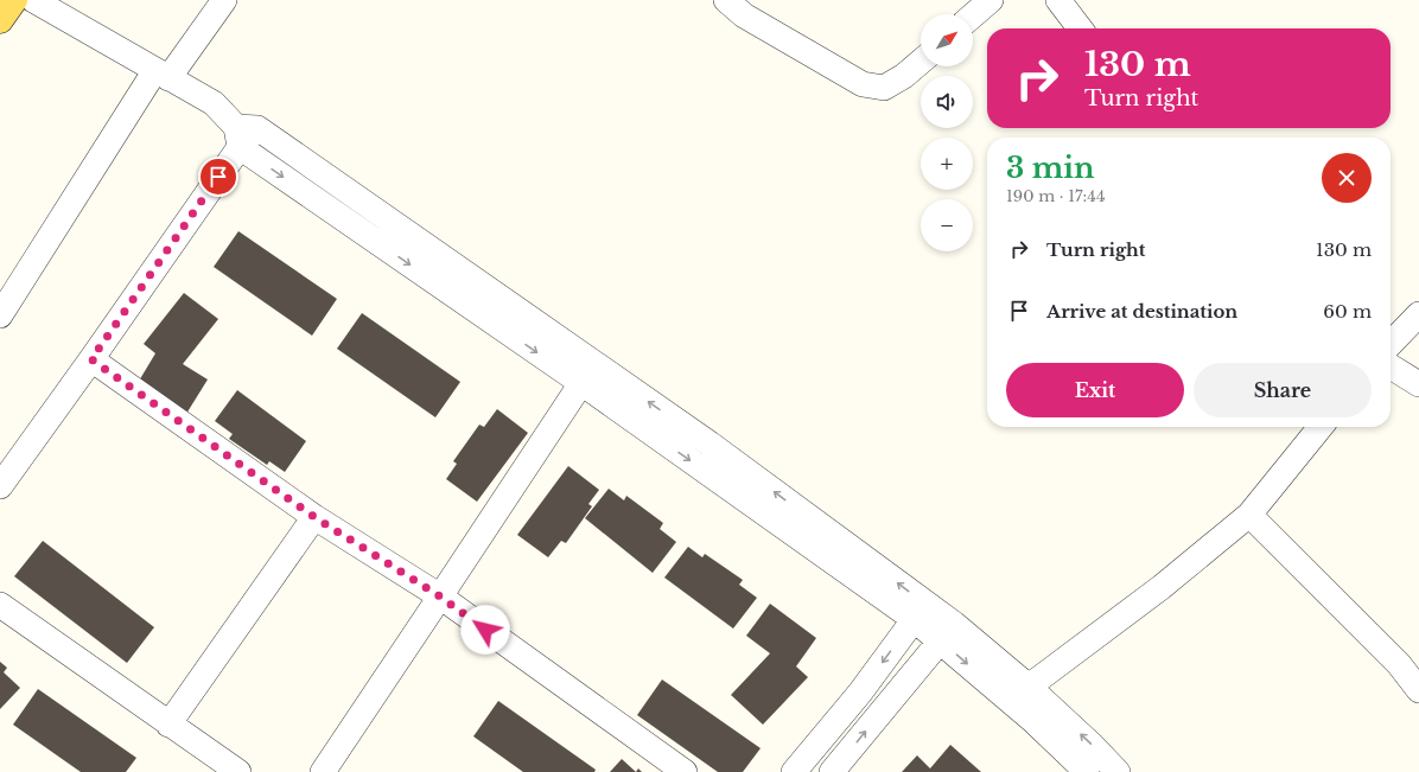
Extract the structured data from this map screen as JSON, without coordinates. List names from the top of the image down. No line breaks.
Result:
{"north":"top right","page":{"map_buttons":["+","−"],"turn":["130 m","Turn right"],"heading":["3 min","190 m · 17:44"],"list":[{"name":"Turn right","value":"130 m"},{"name":"Arrive at destination","value":"60 m"}],"buttons":["Exit","Share"]}}
